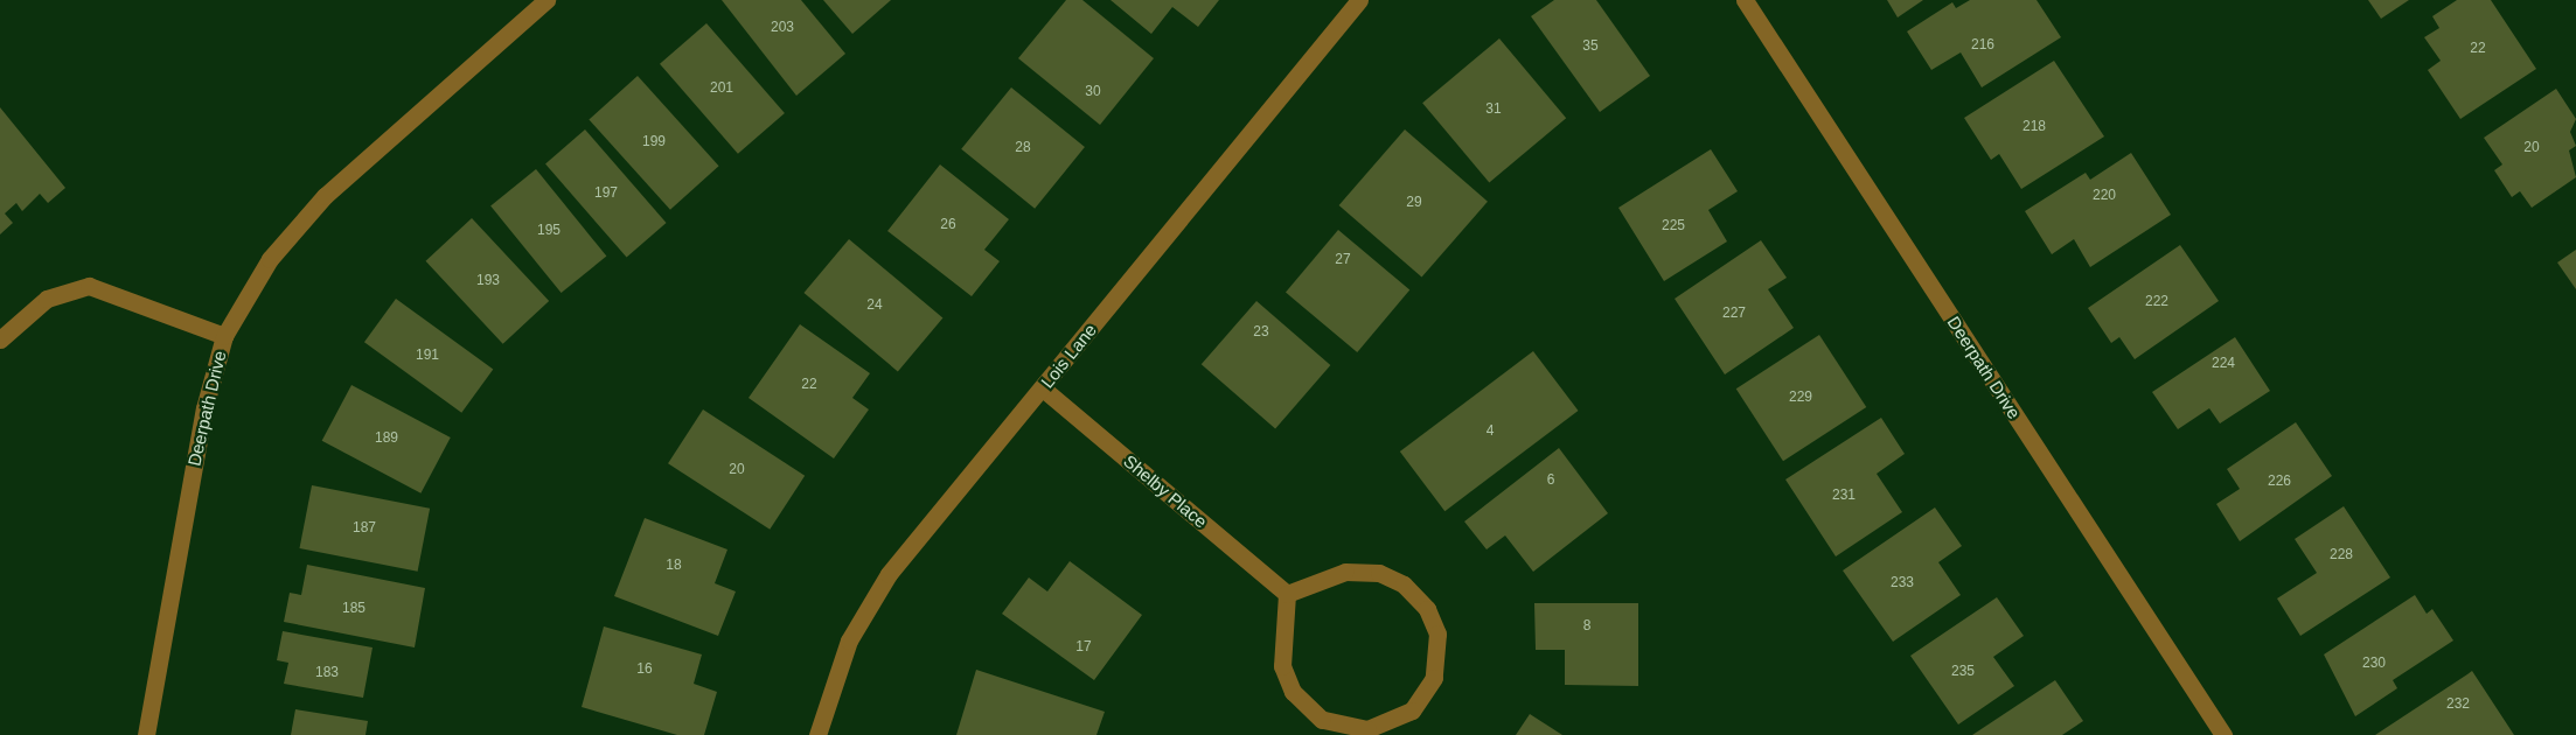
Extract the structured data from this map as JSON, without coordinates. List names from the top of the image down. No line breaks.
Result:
{"streets":{"street":["Lois Lane","Deerpath Drive","Shelby Place"]},"crossings":[["Lois Lane","Shelby Place"]],"house_numbers":["203","216","35","22","201","30","31","218","199","28","20","197","220","29","26","225","195","27","193","222","24","227","23","191","224","22","229","4","189","20","6","226","231","187","228","18","233","185","8","17","230","16","235","183","232"]}
